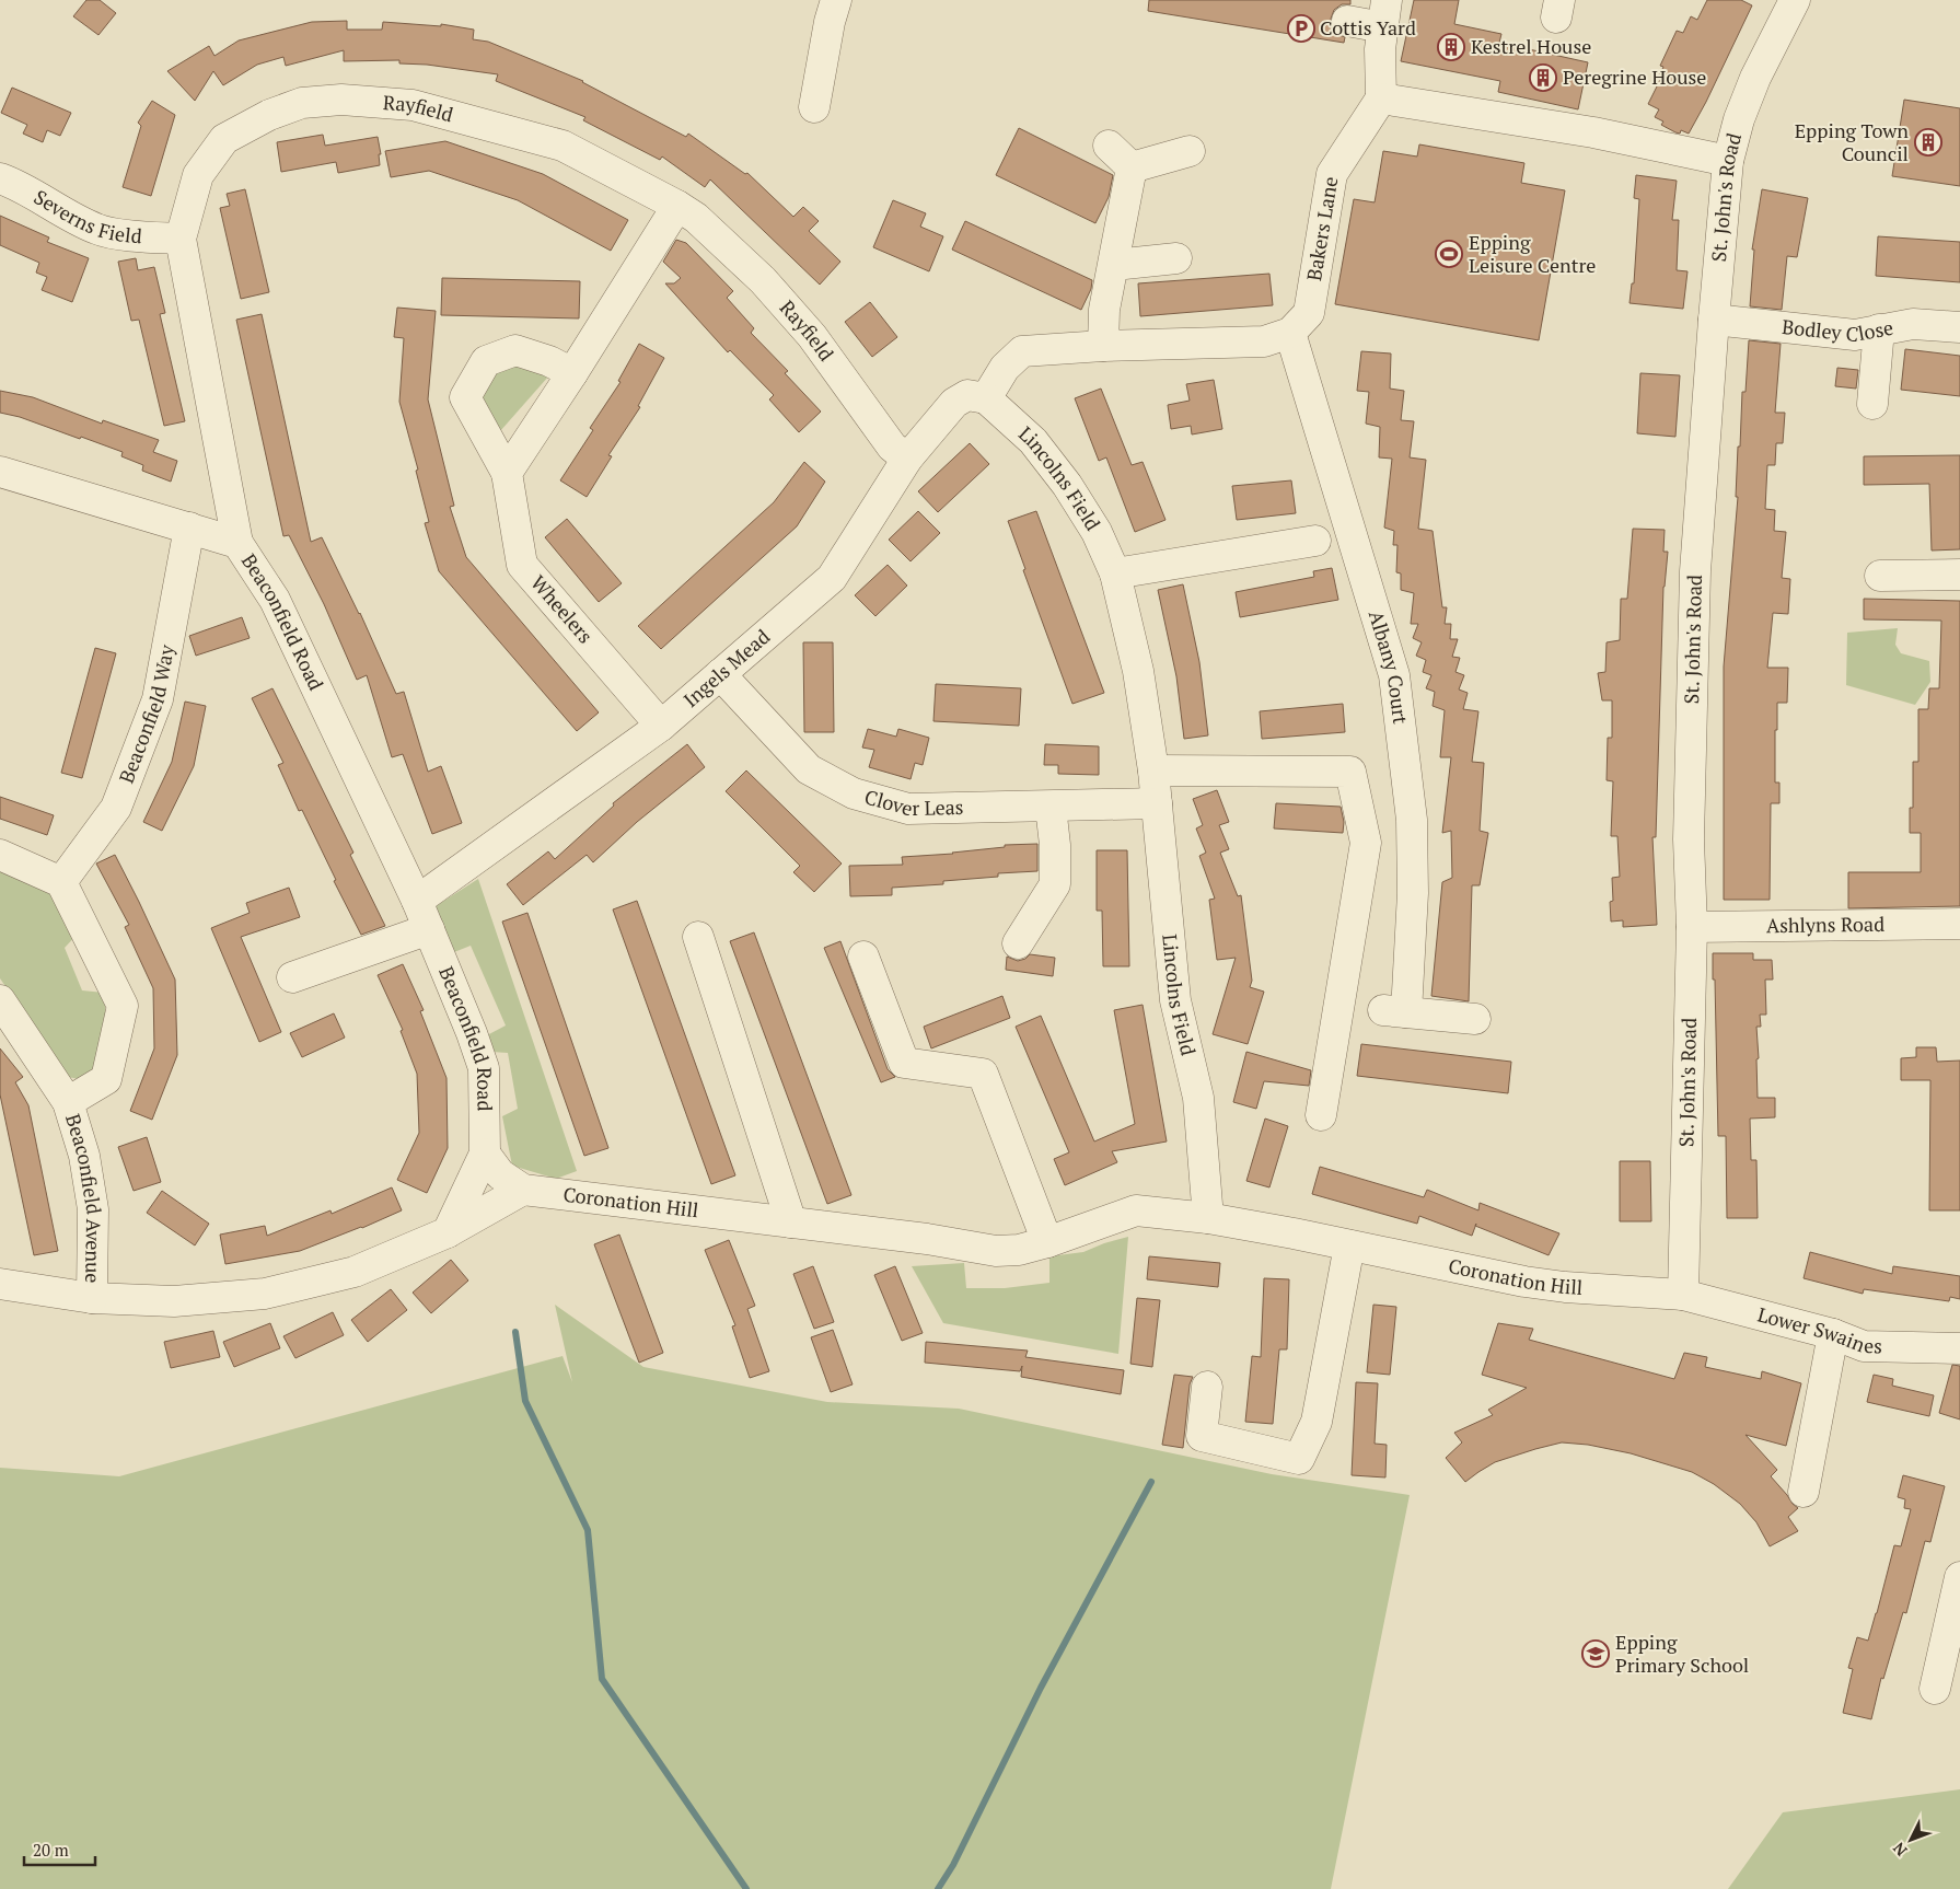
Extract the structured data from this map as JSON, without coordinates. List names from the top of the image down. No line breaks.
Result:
{"streets":{"street":["Rayfield","St. John's Road","Severns Field","Bakers Lane","Bodley Close","Lincolns Field","Wheelers","Beaconfield Road","Albany Court","Ingels Mead","Beaconfield Way","Clover Leas","Ashlyns Road","Beaconfield Avenue","Coronation Hill","Lower Swaines"]},"crossings":[["Rayfield","Severns Field"],["Rayfield","Beaconfield Road"],["Rayfield","Ingels Mead"],["St. John's Road","Bodley Close"],["St. John's Road","Ashlyns Road"],["St. John's Road","Coronation Hill"],["St. John's Road","Lower Swaines"],["Bakers Lane","Lincolns Field"],["Bakers Lane","Albany Court"],["Bakers Lane","Ingels Mead"],["Lincolns Field","Ingels Mead"],["Lincolns Field","Clover Leas"],["Lincolns Field","Coronation Hill"],["Wheelers","Ingels Mead"],["Beaconfield Road","Ingels Mead"],["Beaconfield Road","Beaconfield Way"],["Beaconfield Road","Coronation Hill"],["Ingels Mead","Clover Leas"],["Beaconfield Way","Beaconfield Avenue"],["Coronation Hill","Lower Swaines"]],"places":{"parking":["Cottis Yard"],"building":["Kestrel House","Peregrine House","Epping Town Council"],"sports":["Epping Leisure Centre"],"school or university":["Epping Primary School"]},"scale_bar":"20 m","north":"bottom left"}
